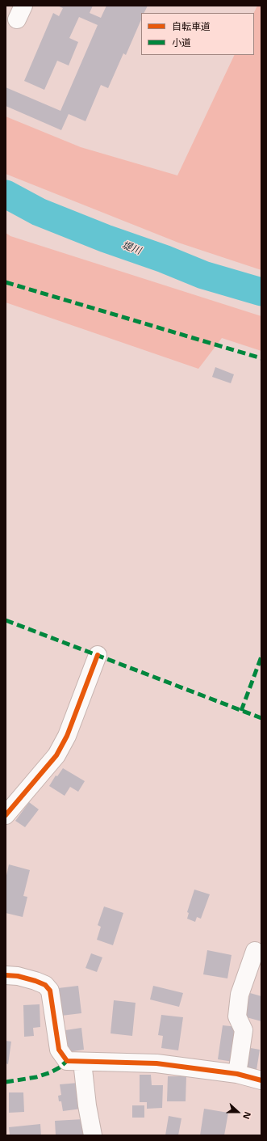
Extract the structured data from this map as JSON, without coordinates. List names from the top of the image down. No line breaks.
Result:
{"water":["堤川"],"legend":["自転車道","小道"],"north":"right"}
